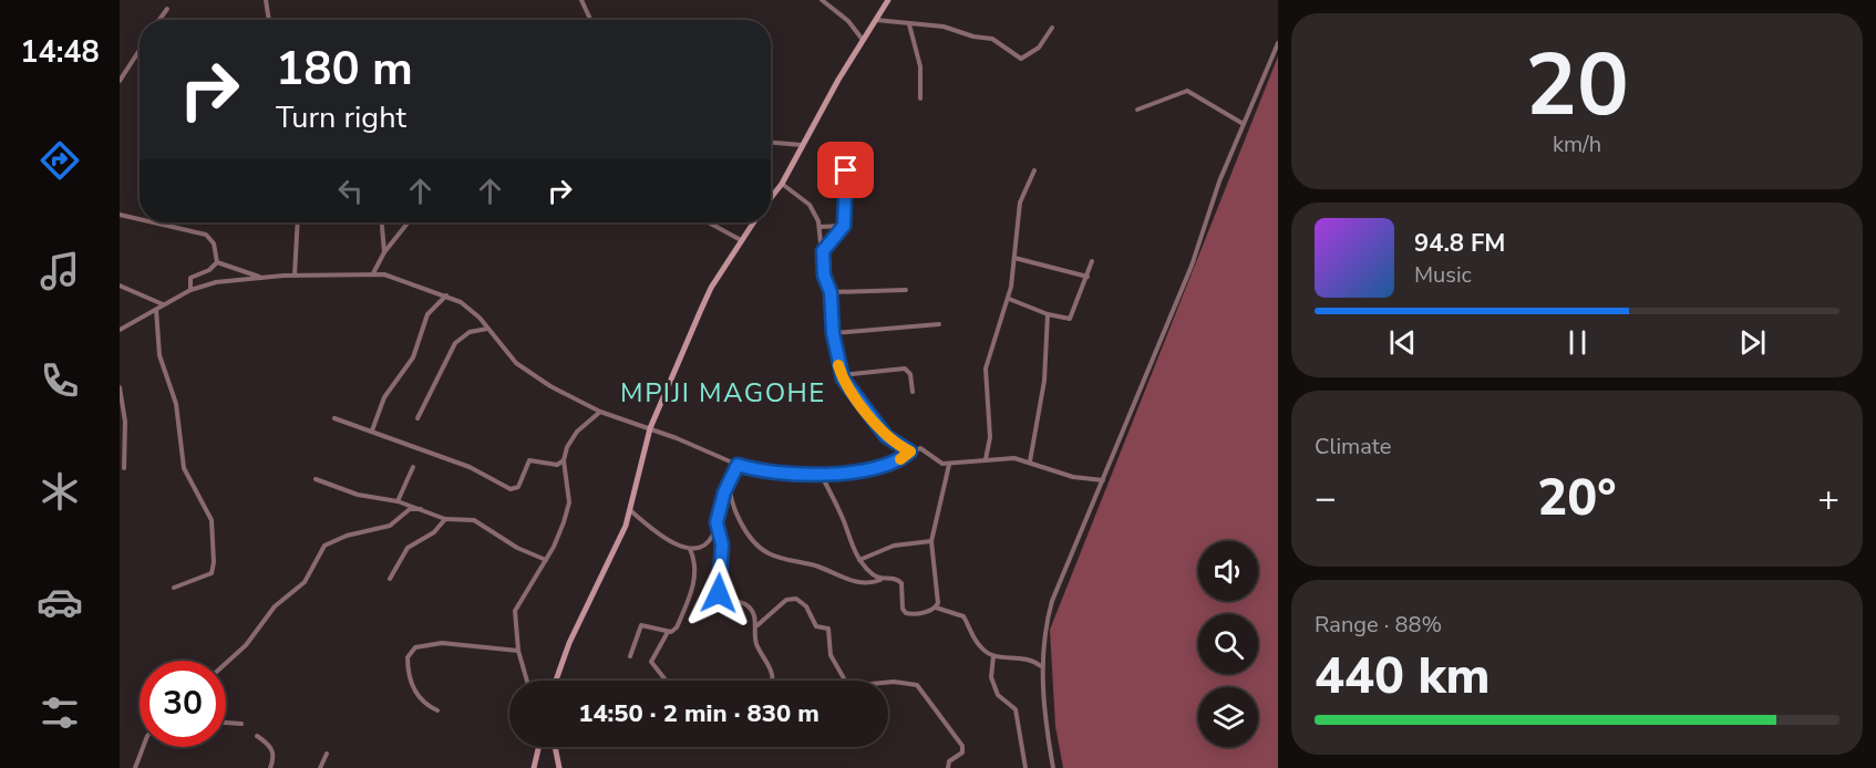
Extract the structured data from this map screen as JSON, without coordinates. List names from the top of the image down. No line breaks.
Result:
{"districts":["MPIJI MAGOHE"],"page":{"tabs":"14:48","tile":[["20","km/h"],"Climate",["Range · 88%","440 km"]],"turn":["180 m","Turn right"],"song":["94.8 FM","Music"],"heat":["−","20°","+"],"limit":"30","trip":"14:50 · 2 min · 830 m"}}
